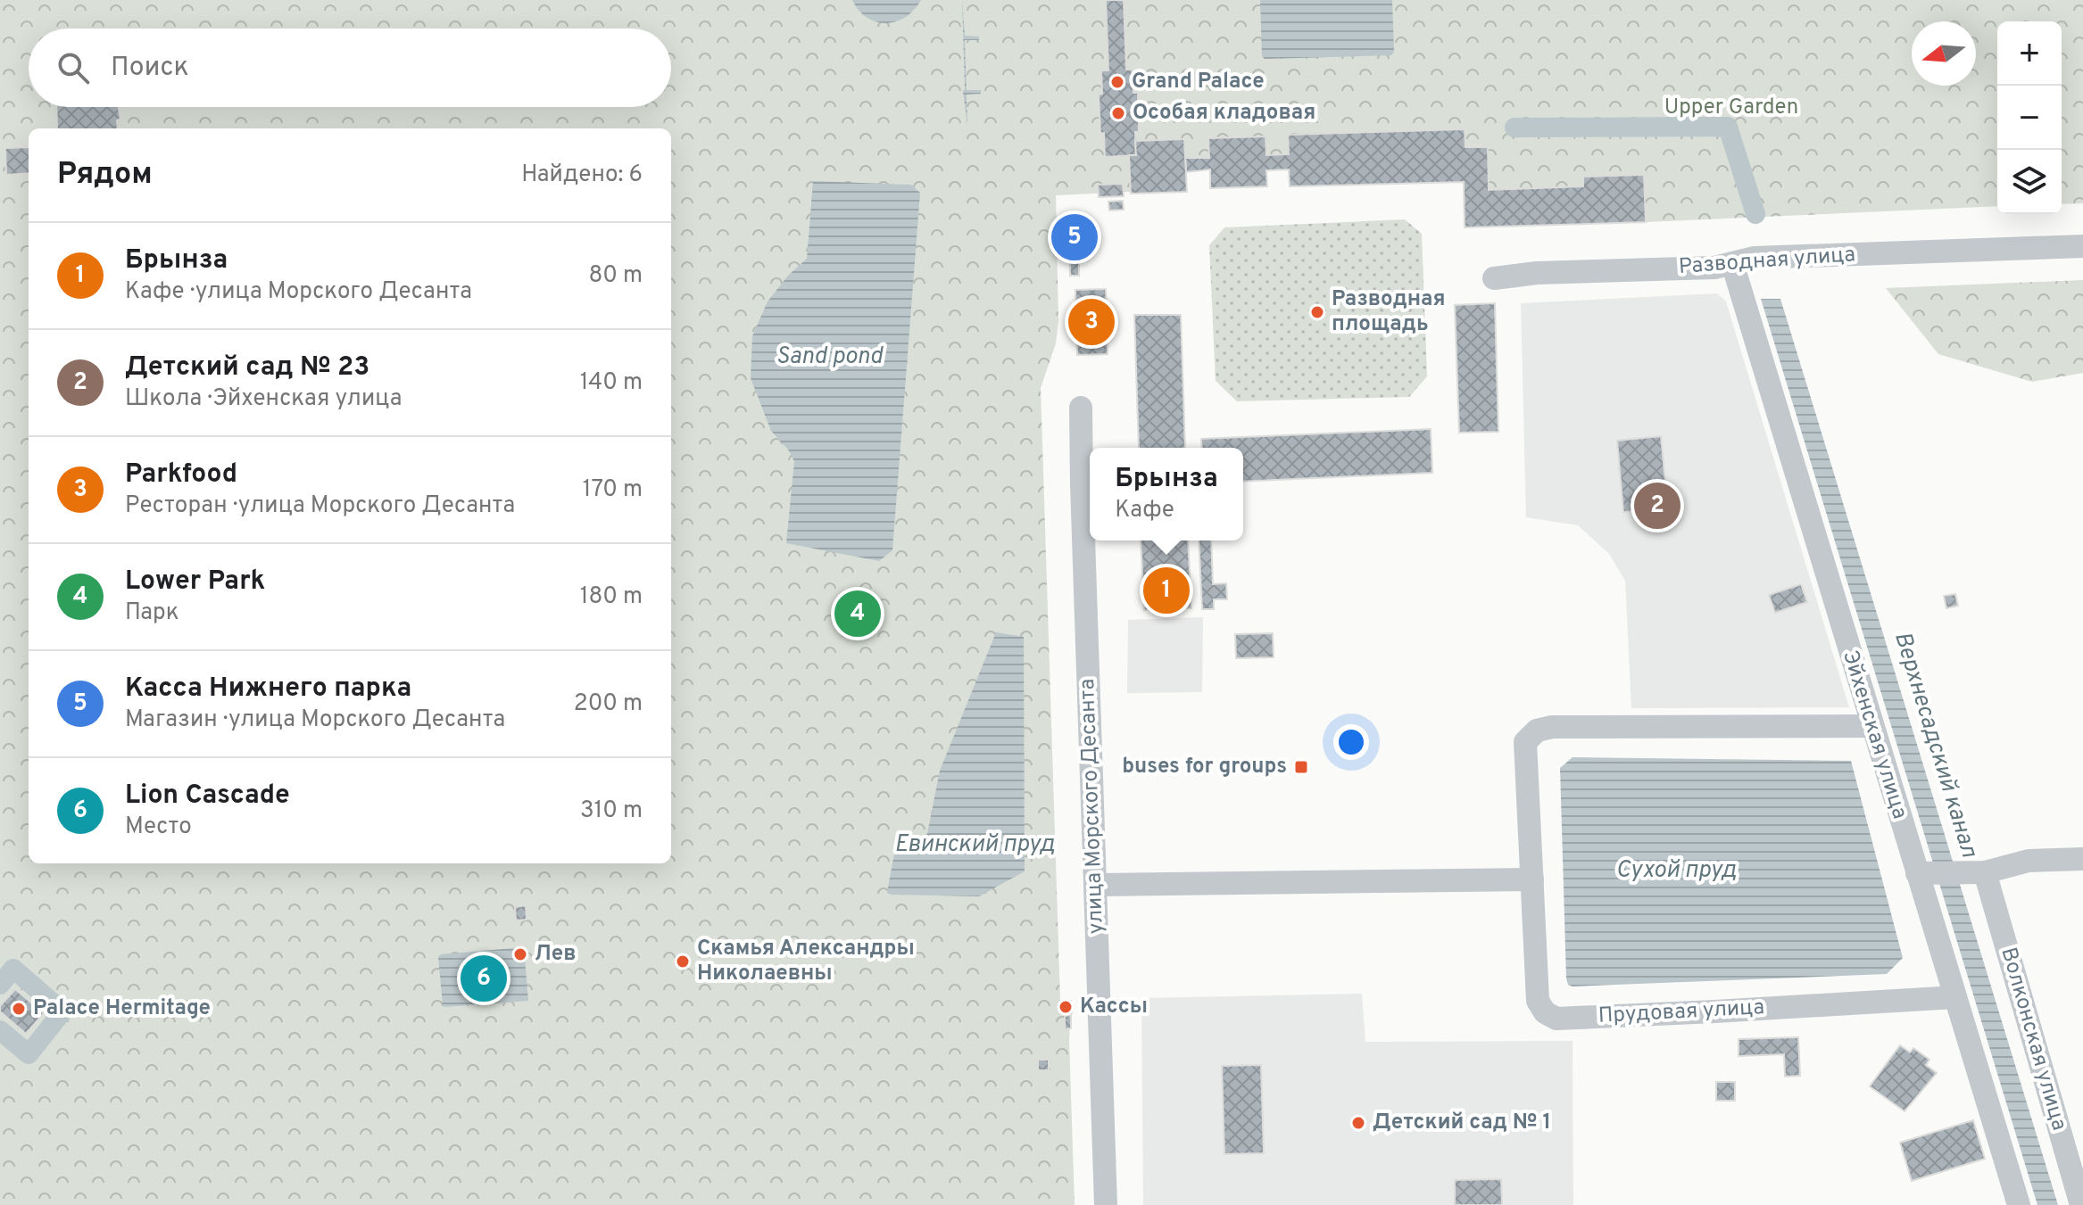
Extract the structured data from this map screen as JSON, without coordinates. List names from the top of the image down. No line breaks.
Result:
{"streets":{"street":["Разводная улица","Эйхенская улица","улица Морского Десанта","Прудовая улица","Волконская улица"]},"crossings":[["Разводная улица","Эйхенская улица"],["Эйхенская улица","Прудовая улица"]],"water":["Sand pond","Верхнесадский канал","Евинский пруд","Сухой пруд"],"parks":["Upper Garden"],"places":{"other":["Grand Palace","Особая кладовая","Разводная площадь","Лев","Скамья Александры Николаевны","Кассы","Palace Hermitage","Детский сад № 1"],"transit":["buses for groups"]},"north":"left","page":{"map_buttons":["+","−"],"search":"Поиск","heading":["Рядом","Найдено: 6"],"pins":["5","3","2","1","4","6"],"list":[{"mark":"1","name":"Брынза","note":"Кафе · улица Морского Десанта","value":"80 m"},{"mark":"2","name":"Детский сад № 23","note":"Школа · Эйхенская улица","value":"140 m"},{"mark":"3","name":"Parkfood","note":"Ресторан · улица Морского Десанта","value":"170 m"},{"mark":"4","name":"Lower Park","note":"Парк","value":"180 m"},{"mark":"5","name":"Касса Нижнего парка","note":"Магазин · улица Морского Десанта","value":"200 m"},{"mark":"6","name":"Lion Cascade","note":"Место","value":"310 m"}],"popup":["Брынза","Кафе"]}}
